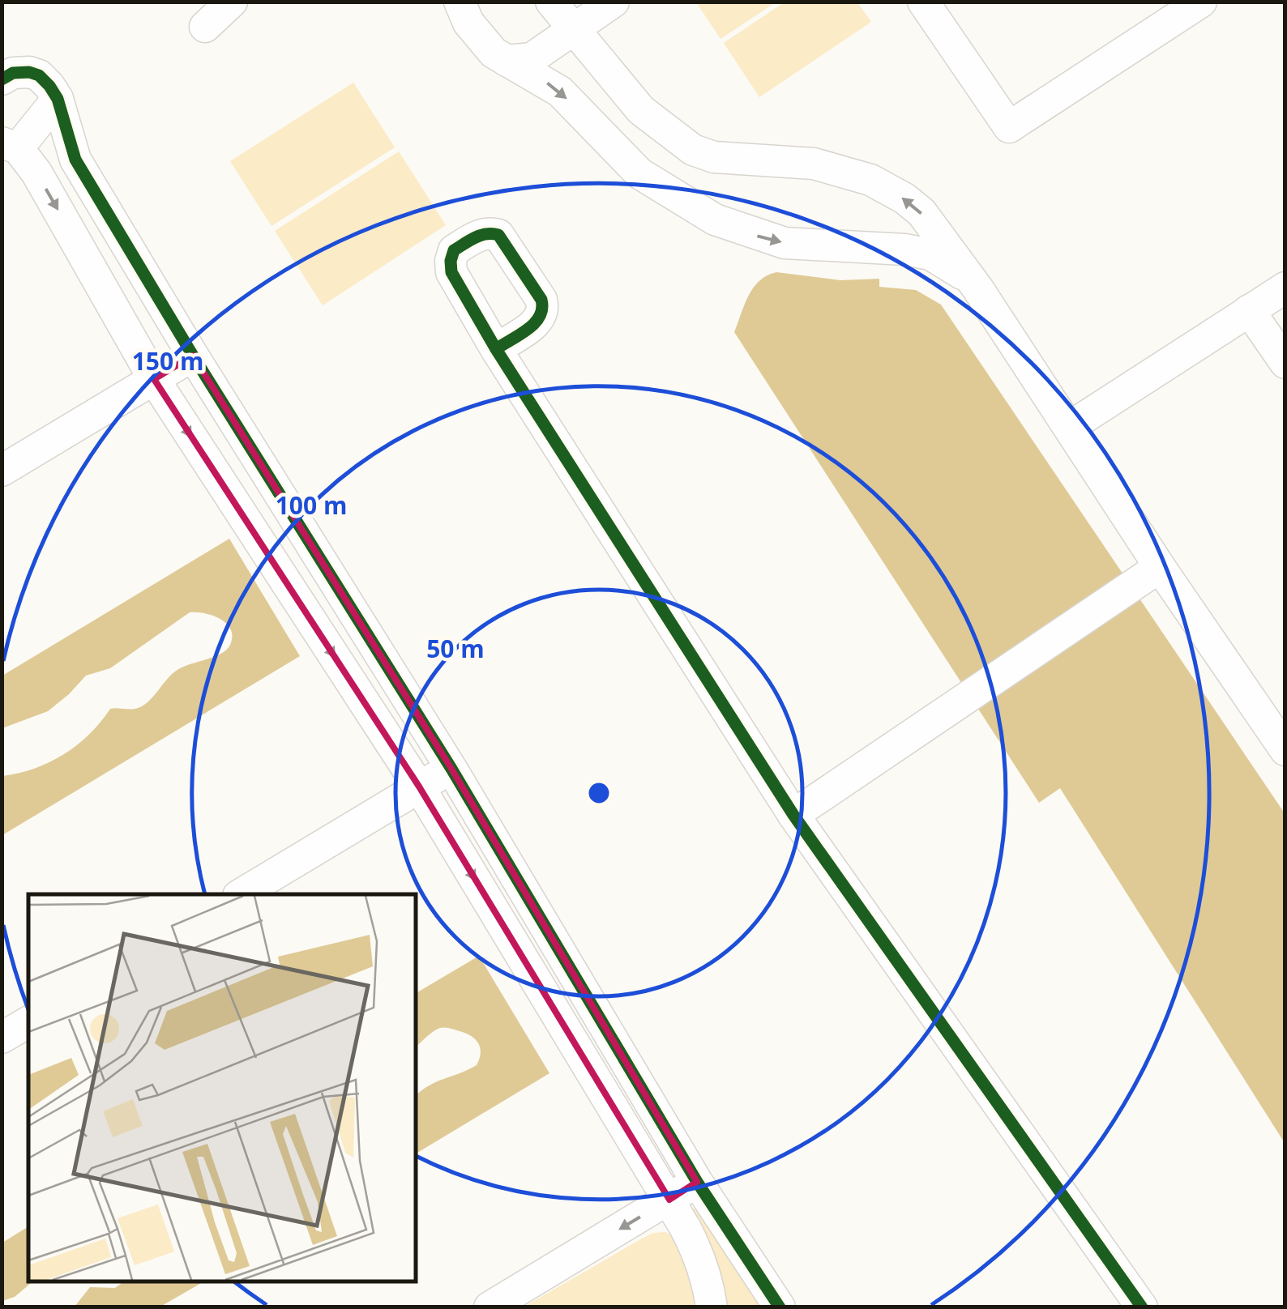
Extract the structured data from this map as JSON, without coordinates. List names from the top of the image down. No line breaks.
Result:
{"rings":["150 m","100 m","50 m"]}
